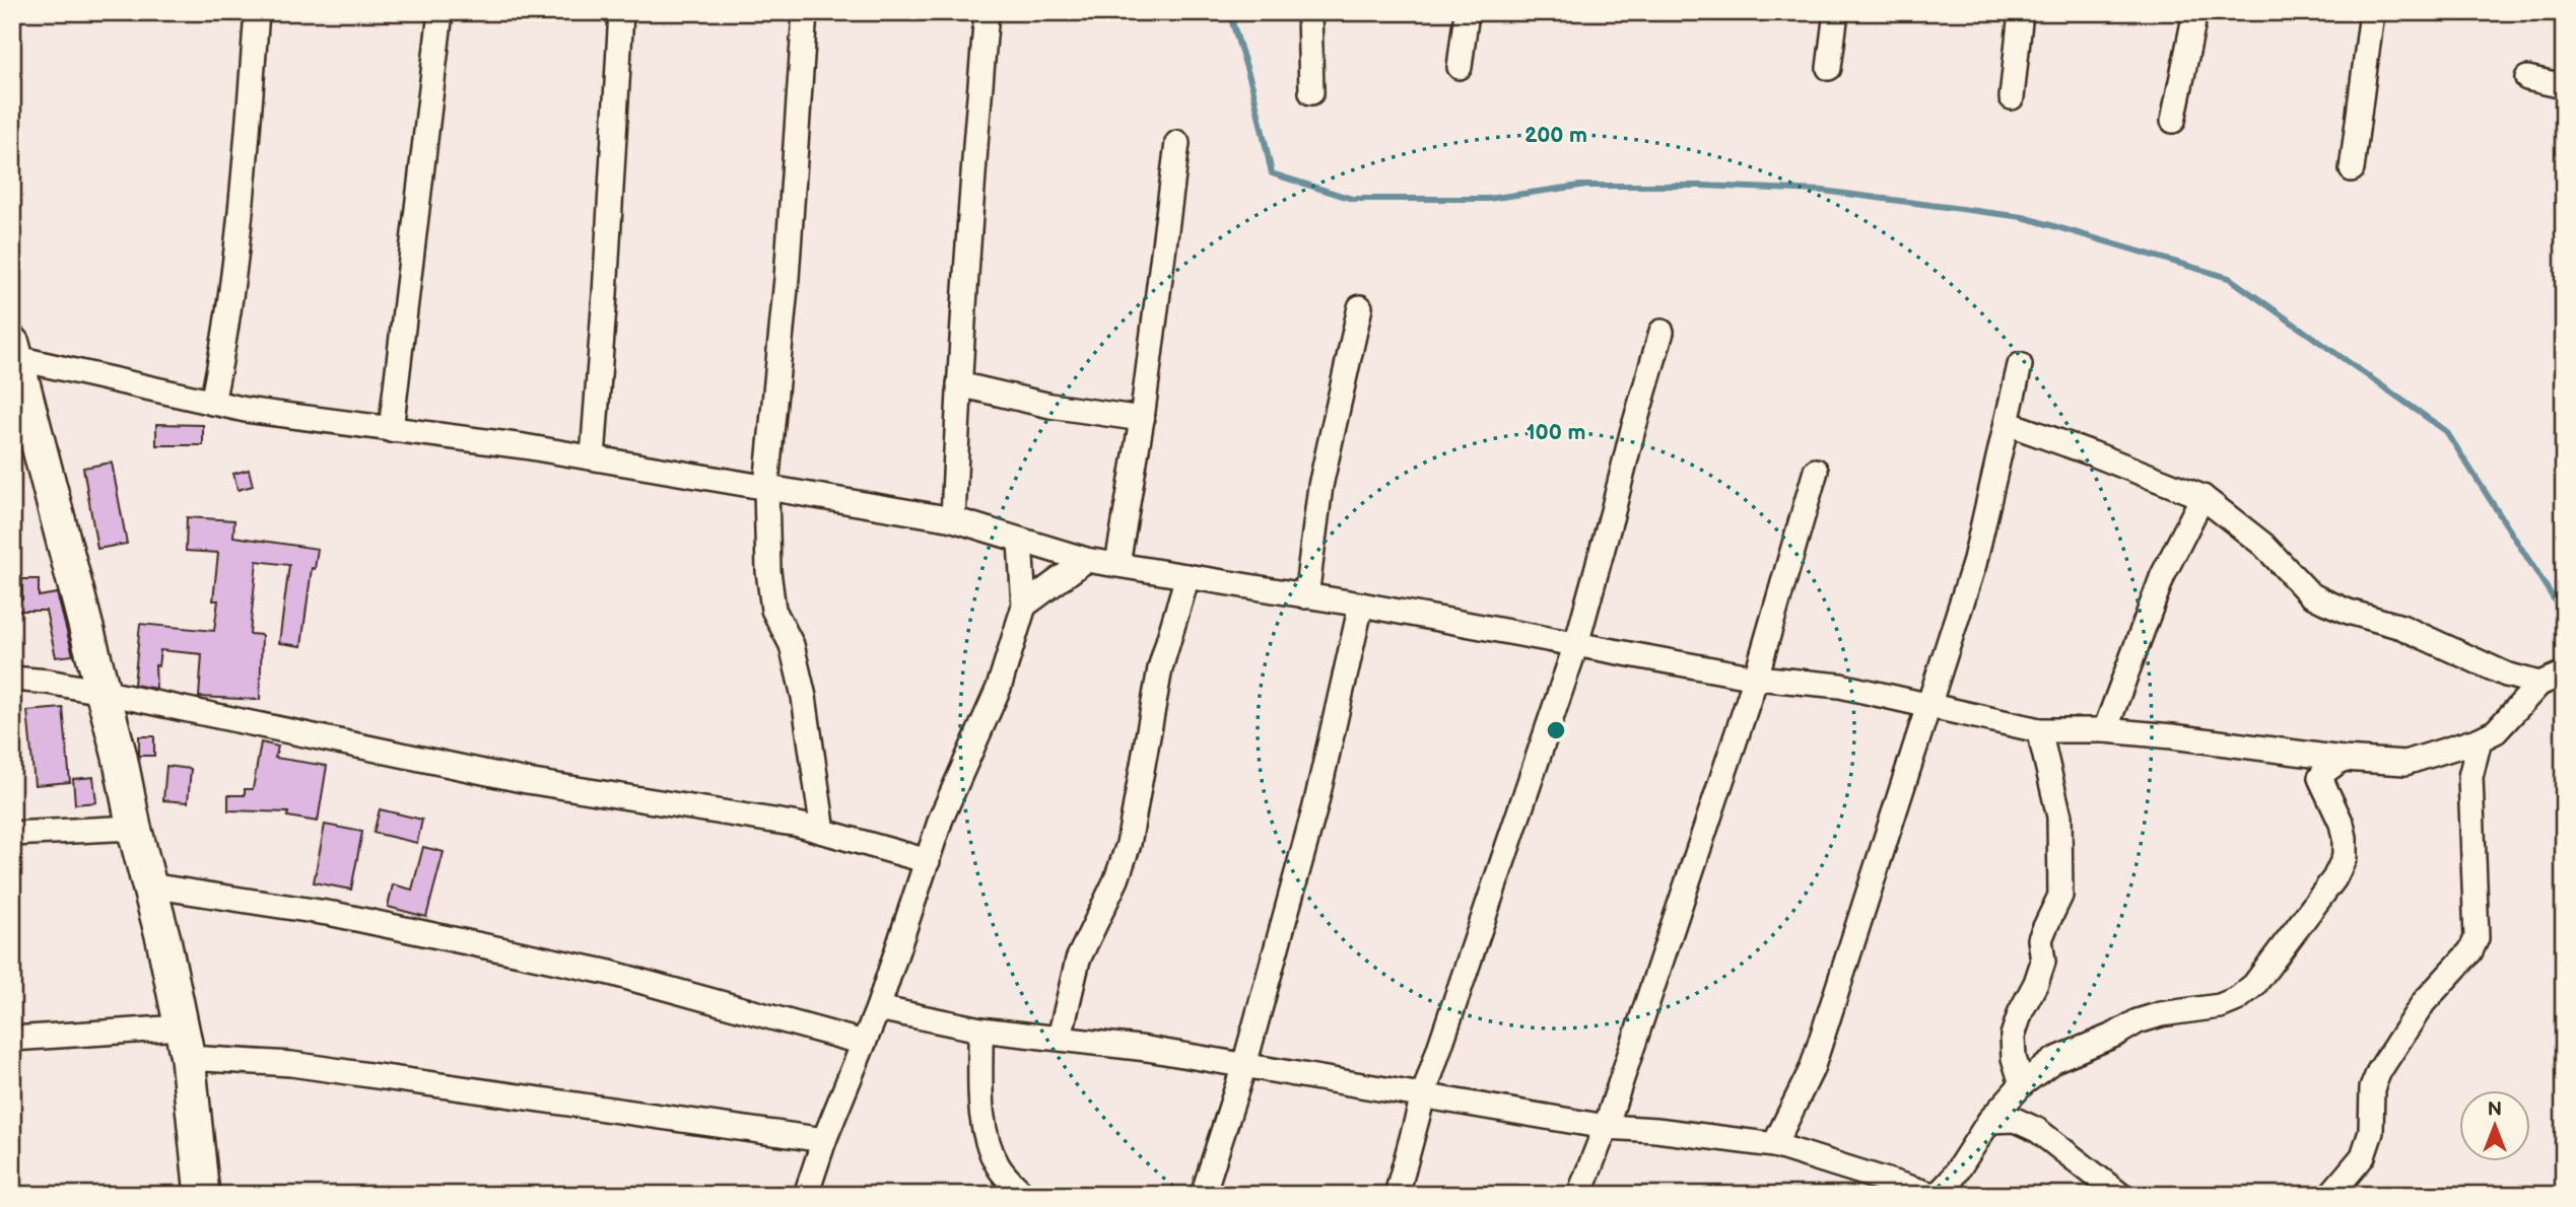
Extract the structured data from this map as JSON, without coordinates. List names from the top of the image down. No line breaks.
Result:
{"north":"top","rings":["200 m","100 m"]}
